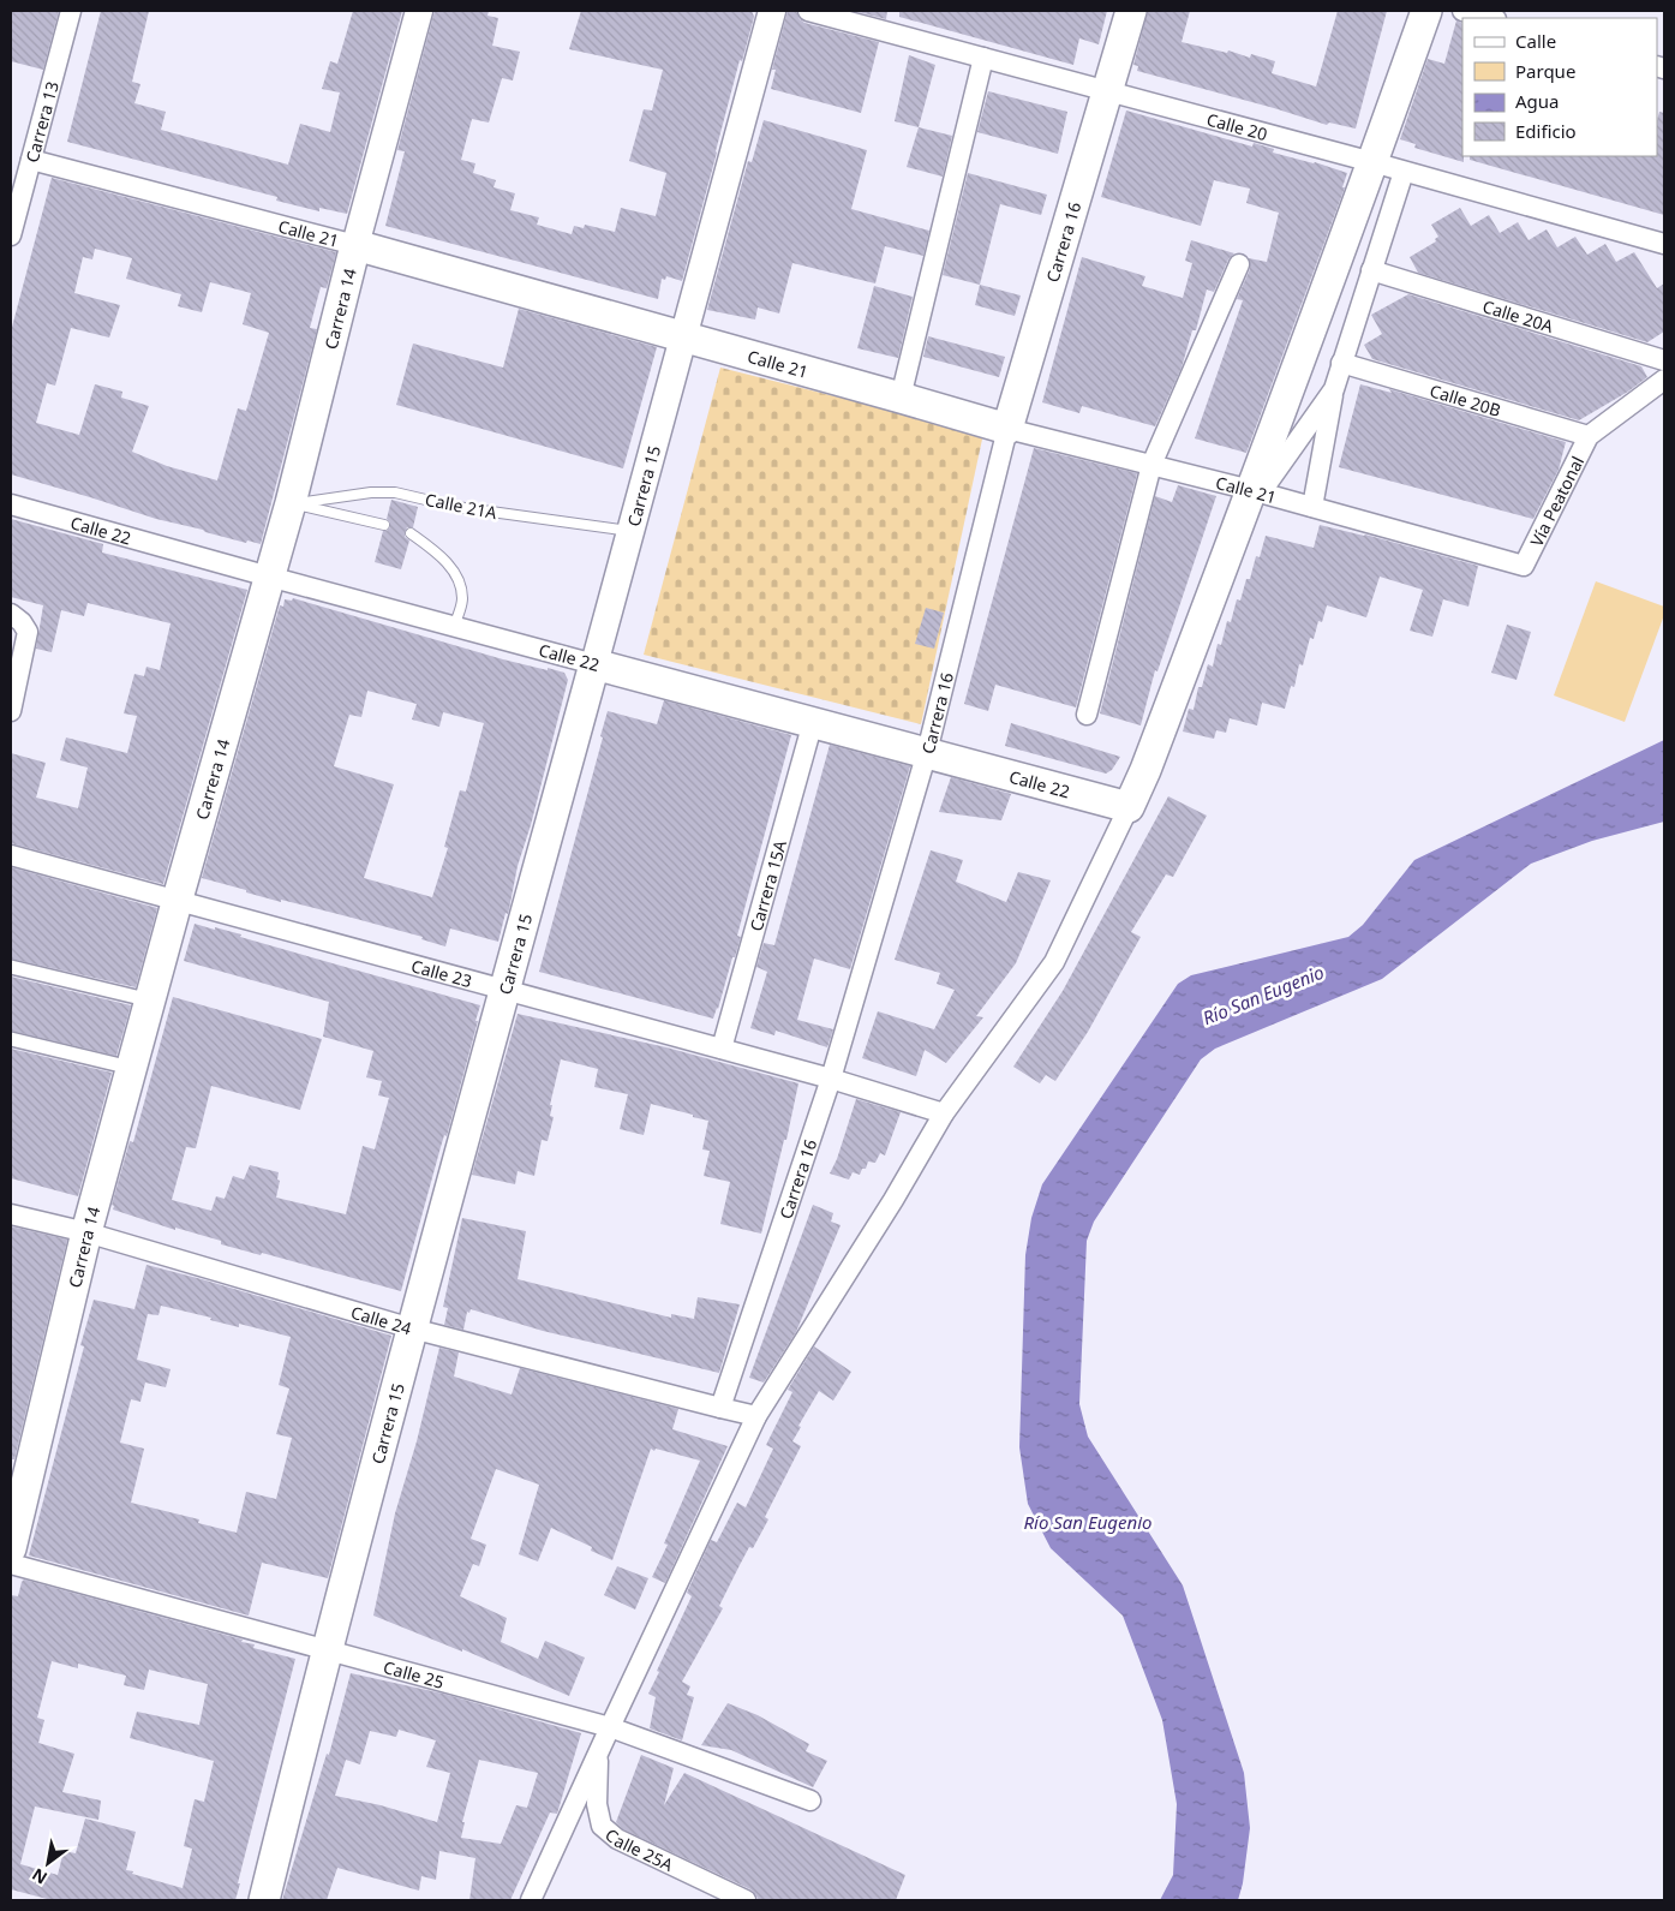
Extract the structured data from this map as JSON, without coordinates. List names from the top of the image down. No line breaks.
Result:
{"streets":{"main road":["Calle 21","Carrera 16","Carrera 14","Carrera 15","Calle 22"],"street":["Carrera 13","Calle 20","Calle 20A","Calle 20B","Vía Peatonal","Carrera 15A","Calle 23","Calle 24","Calle 25","Calle 25A"],"lane":["Calle 21A"]},"crossings":[["Carrera 13","Calle 21"],["Calle 20","Carrera 16"],["Calle 21","Carrera 16"],["Calle 21","Carrera 14"],["Calle 21","Carrera 15"],["Calle 21","Vía Peatonal"],["Carrera 16","Calle 22"],["Carrera 16","Calle 23"],["Carrera 16","Calle 24"],["Carrera 14","Calle 21A"],["Carrera 14","Calle 22"],["Carrera 14","Calle 23"],["Carrera 14","Calle 24"],["Calle 20B","Vía Peatonal"],["Carrera 15","Calle 21A"],["Carrera 15","Calle 22"],["Carrera 15","Calle 23"],["Carrera 15","Calle 24"],["Carrera 15","Calle 25"],["Calle 22","Carrera 15A"],["Carrera 15A","Calle 23"]],"water":["Río San Eugenio"],"legend":["Calle","Parque","Agua","Edificio"],"north":"bottom left"}
